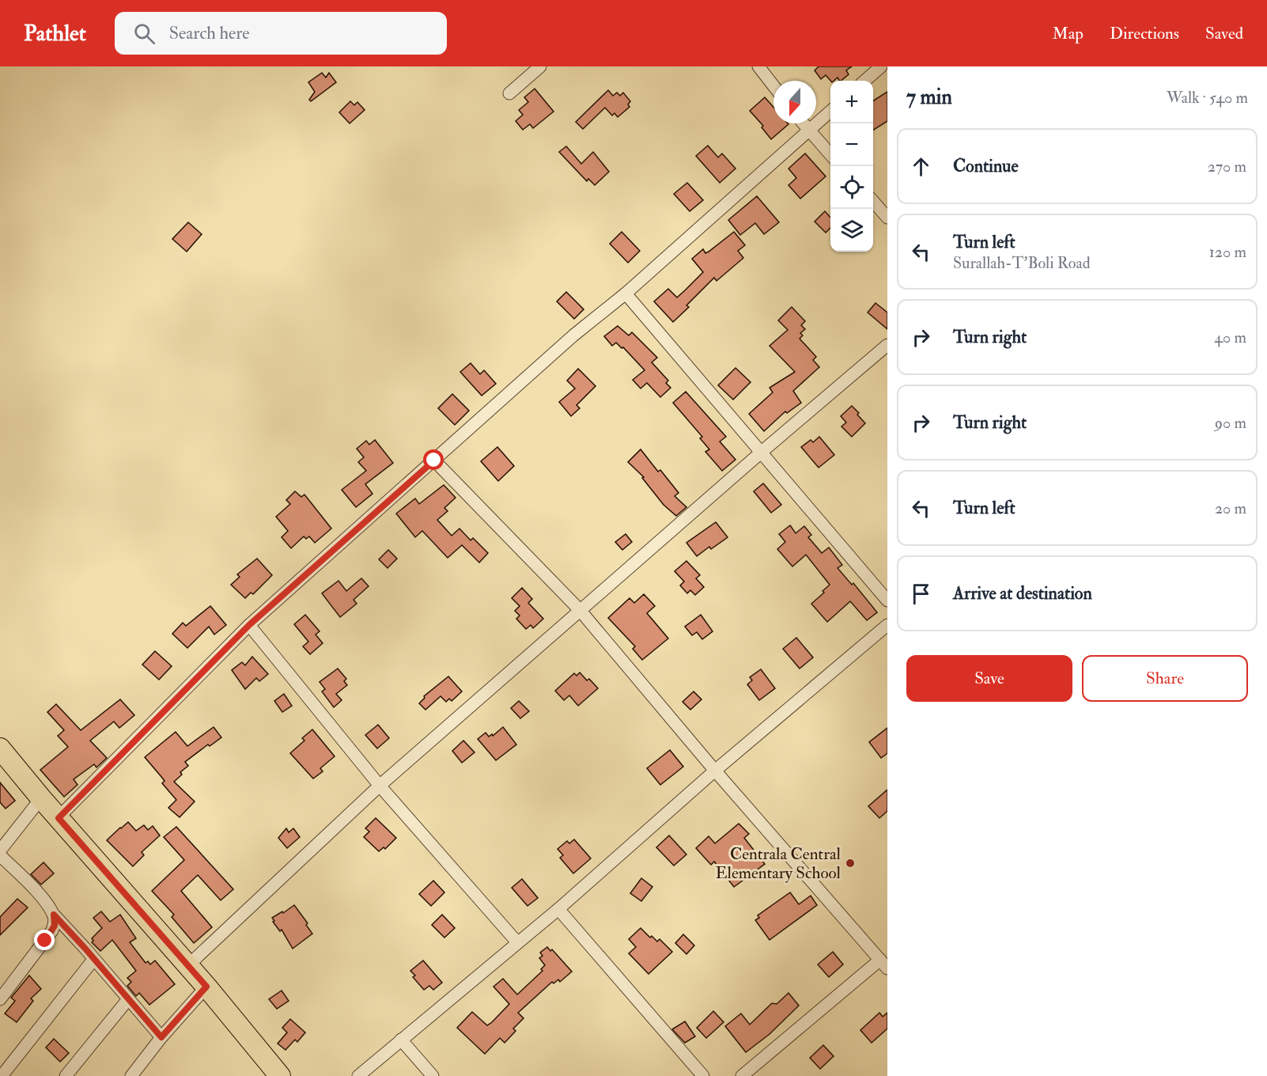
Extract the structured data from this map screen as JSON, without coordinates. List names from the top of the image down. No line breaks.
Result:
{"places":["Centrala Central Elementary School"],"north":"bottom","page":{"header":"Pathlet","search":"Search here","nav":["Map","Directions","Saved"],"heading":["7 min","Walk · 540 m"],"map_buttons":["+","−"],"list":[["Continue","270 m"],["Turn left","Surallah-T'Boli Road","120 m"],["Turn right","40 m"],["Turn right","90 m"],["Turn left","20 m"],"Arrive at destination"],"buttons":["Save","Share"]}}
